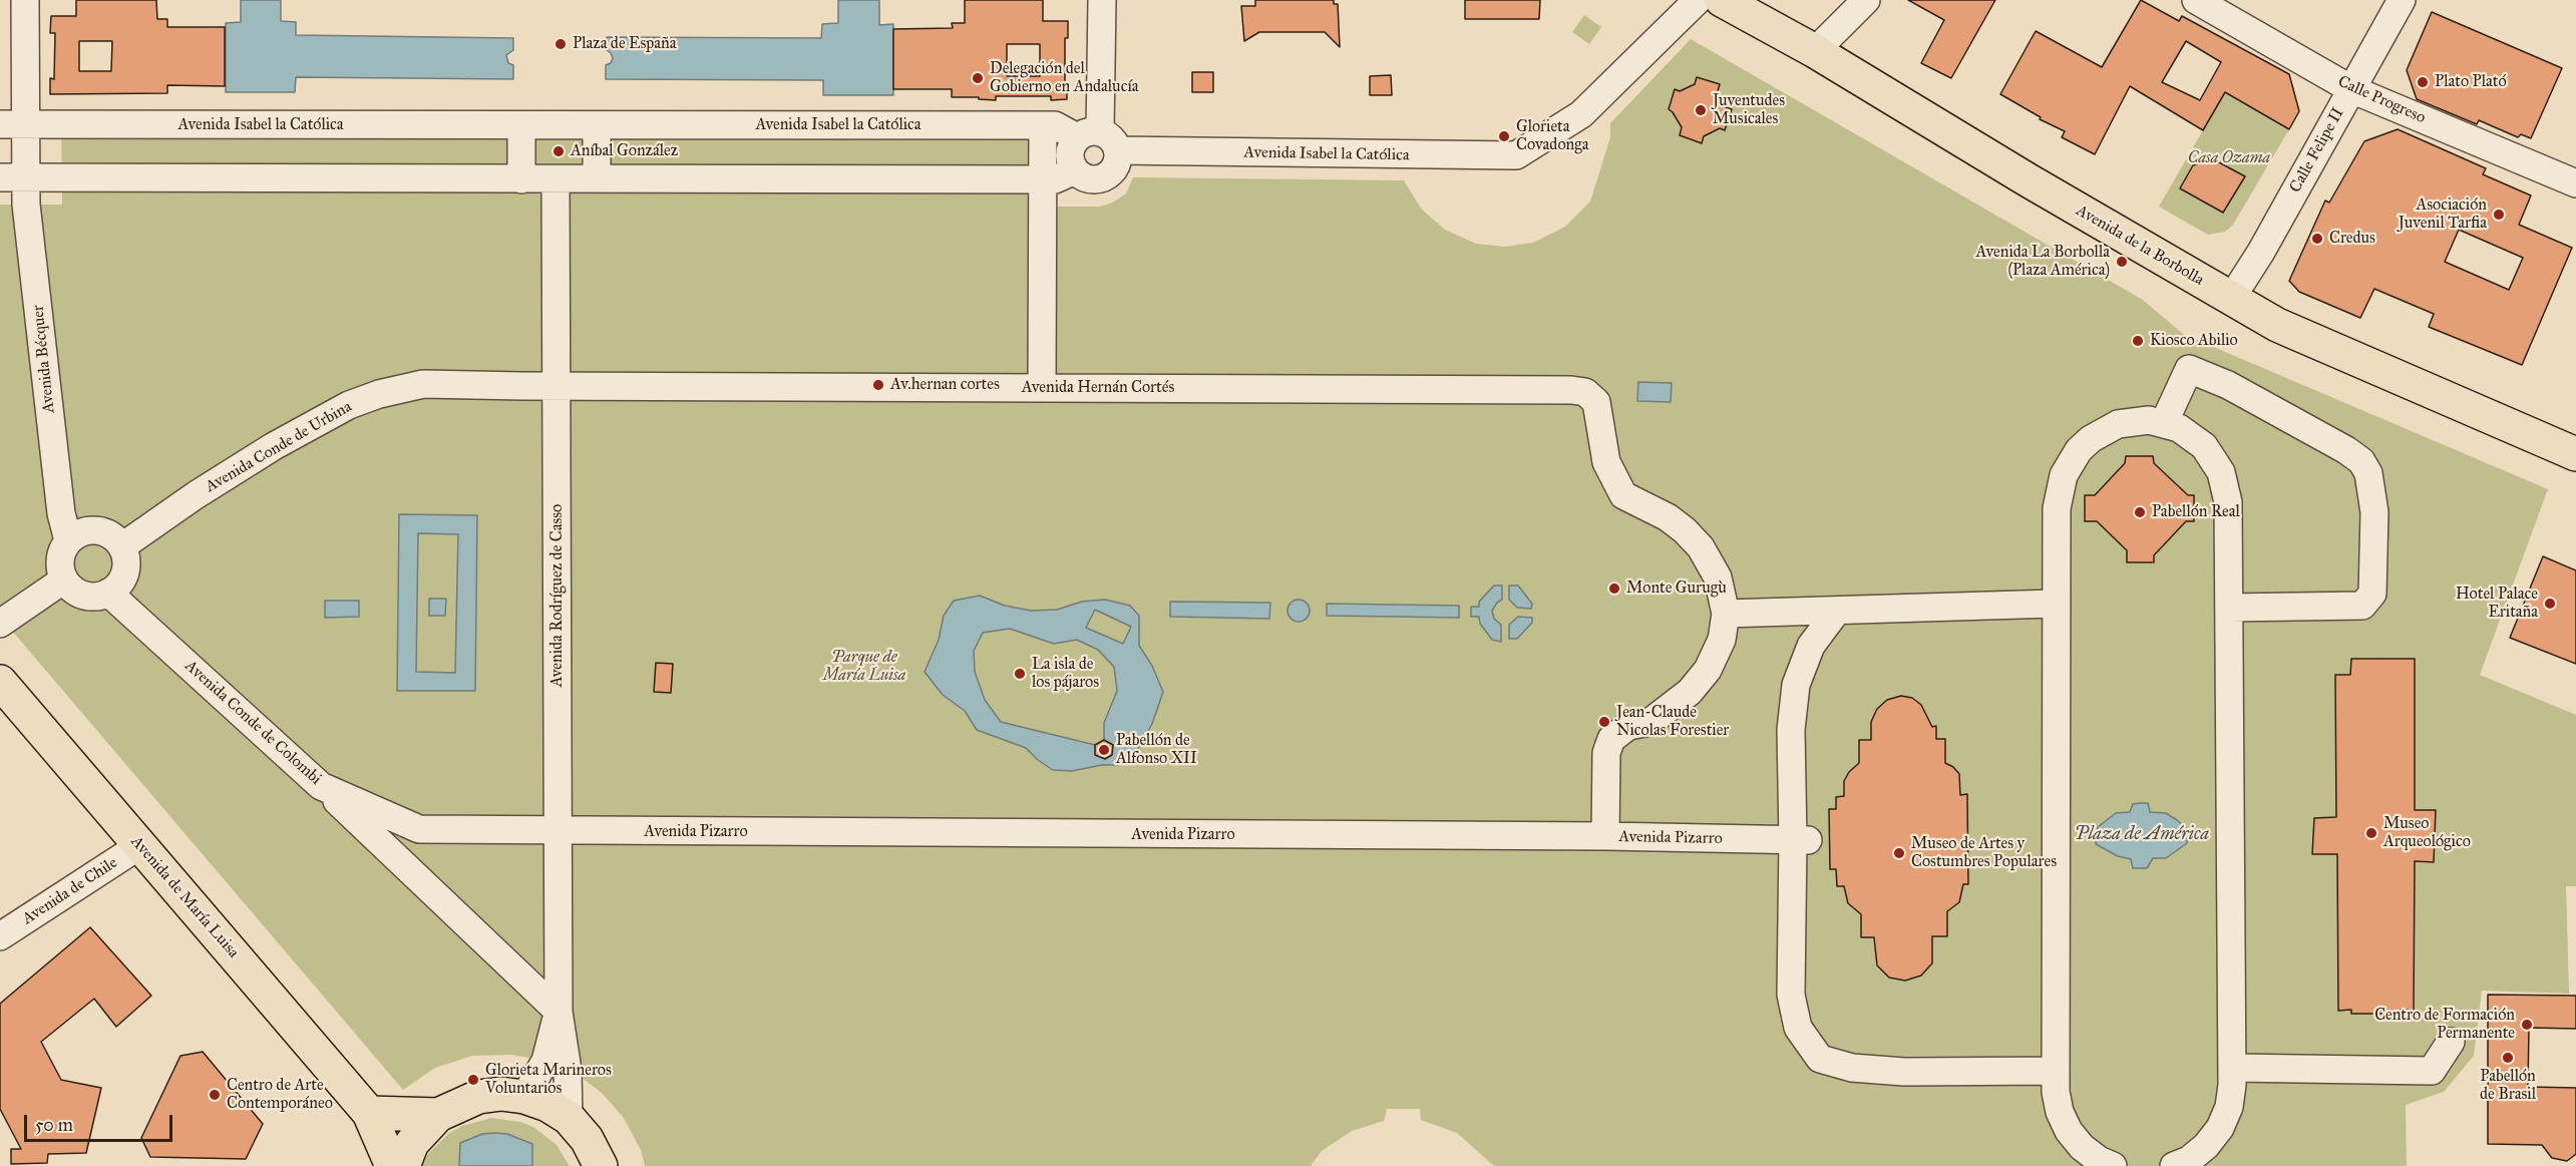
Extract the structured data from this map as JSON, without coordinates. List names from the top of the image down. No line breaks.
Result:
{"streets":{"main road":["Avenida de la Borbolla","Avenida de María Luisa"],"street":["Calle Progreso","Avenida Isabel la Católica","Calle Felipe II","Avenida Bécquer","Avenida Hernán Cortés","Avenida Conde de Urbina","Avenida Rodríguez de Casso","Avenida Conde de Colombi","Avenida Pizarro","Avenida de Chile"]},"crossings":[["Calle Progreso","Calle Felipe II"],["Avenida Isabel la Católica","Avenida Bécquer"],["Calle Felipe II","Avenida de la Borbolla"],["Avenida Bécquer","Avenida Conde de Urbina"],["Avenida Bécquer","Avenida Conde de Colombi"],["Avenida Hernán Cortés","Avenida Conde de Urbina"],["Avenida Hernán Cortés","Avenida Rodríguez de Casso"],["Avenida Conde de Urbina","Avenida Rodríguez de Casso"],["Avenida Conde de Urbina","Avenida Conde de Colombi"],["Avenida Rodríguez de Casso","Avenida Conde de Colombi"],["Avenida Rodríguez de Casso","Avenida Pizarro"],["Avenida Conde de Colombi","Avenida Pizarro"],["Avenida de Chile","Avenida de María Luisa"]],"water":["Plaza de América"],"parks":["Casa Ozama","Parque de María Luisa"],"places":["Plaza de España","Delegación del Gobierno en Andalucía","Plato Plató","Juventudes Musicales","Glorieta Covadonga","Aníbal González","Asociación Juvenil Tarfia","Credus","Avenida La Borbolla (Plaza América)","Kiosco Abilio","Av.hernan cortes","Pabellón Real","Monte Gurugù","Hotel Palace Eritaña","La isla de los pájaros","Jean-Claude Nicolas Forestier","Pabellón de Alfonso XII","Museo Arqueológico","Museo de Artes y Costumbres Populares","Centro de Formación Permanente","Pabellón de Brasil","Glorieta Marineros Voluntarios","Centro de Arte Contemporáneo"],"scale_bar":"50 m"}
